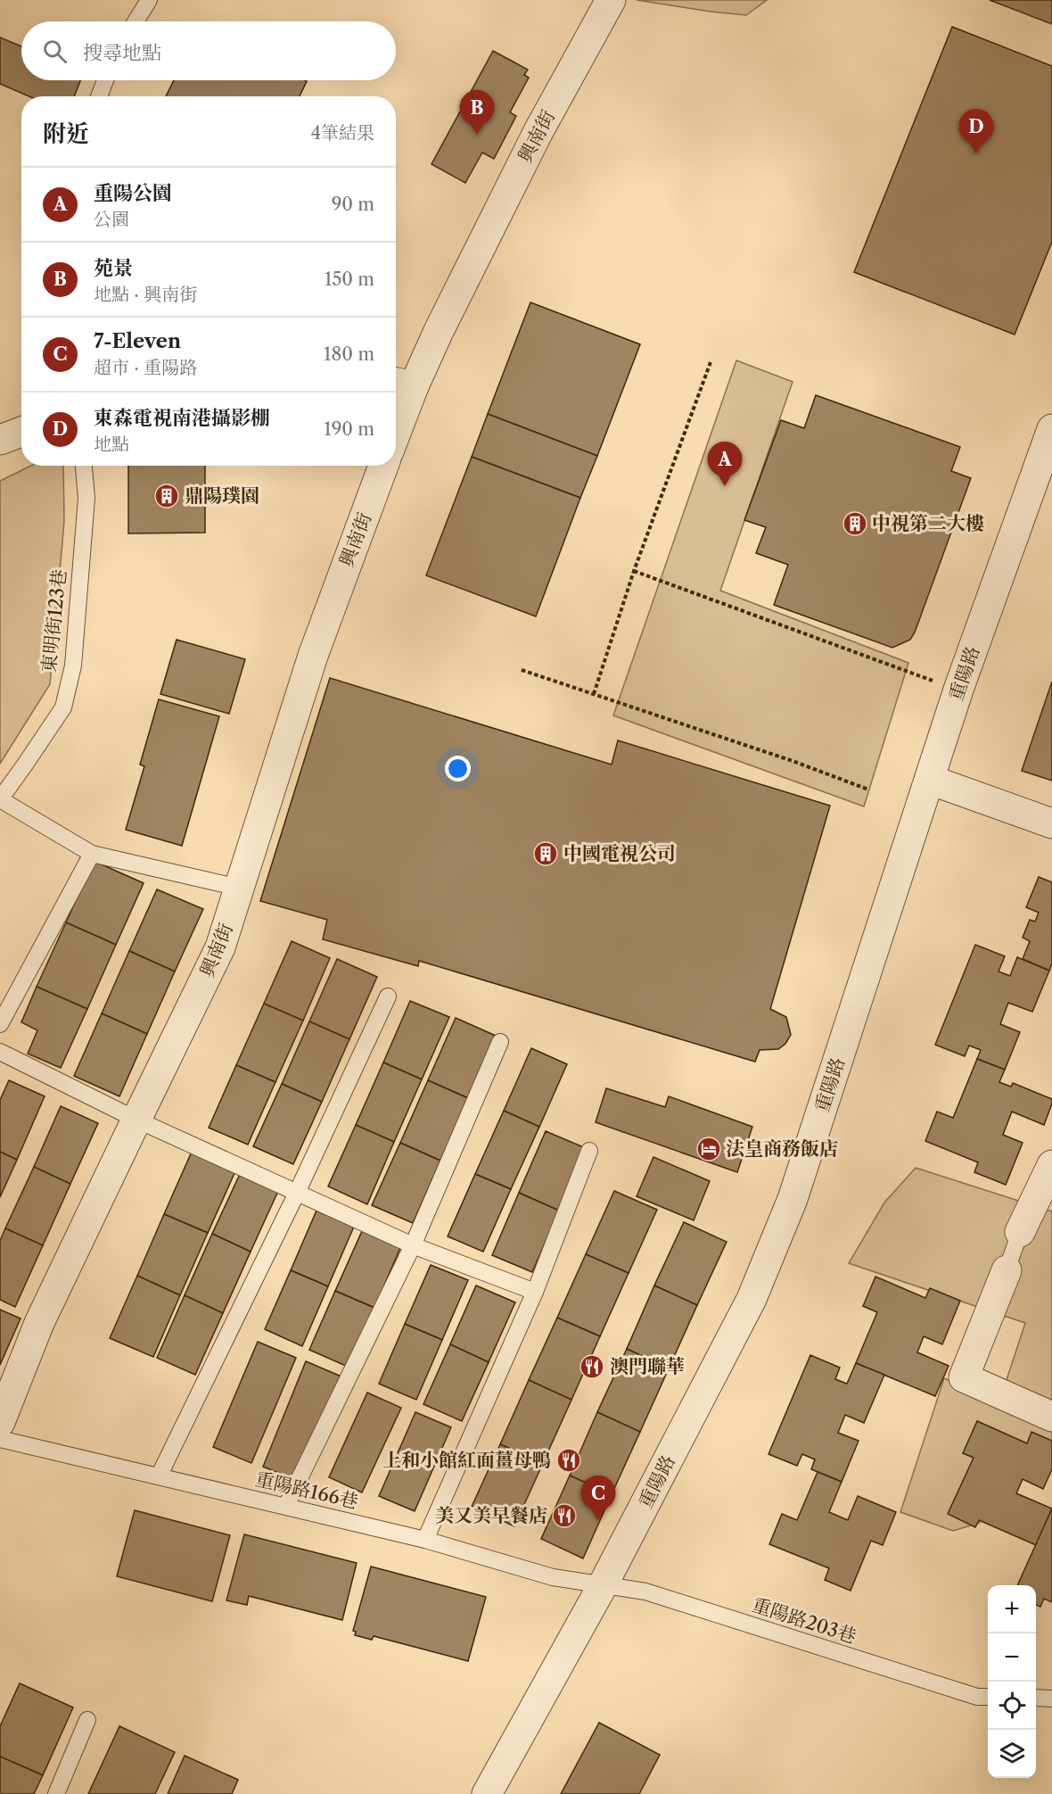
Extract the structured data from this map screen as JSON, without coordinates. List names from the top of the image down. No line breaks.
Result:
{"streets":{"street":["興南街","重陽路"],"lane":["東明街123巷","重陽路166巷","重陽路203巷"]},"crossings":[["重陽路","重陽路166巷"],["重陽路","重陽路203巷"],["重陽路166巷","重陽路203巷"]],"places":{"building":["鼎陽璞園","中視第二大樓","中國電視公司"],"hotel":["法皇商務飯店"],"restaurant":["澳門聯華","上和小館紅面薑母鴨","美又美早餐店"]},"page":{"search":"搜尋地點","pins":["B","D","A","C"],"heading":["附近","4筆結果"],"list":[{"mark":"A","name":"重陽公園","note":"公園","value":"90 m"},{"mark":"B","name":"苑景","note":"地點 · 興南街","value":"150 m"},{"mark":"C","name":"7-Eleven","note":"超市 · 重陽路","value":"180 m"},{"mark":"D","name":"東森電視南港攝影棚","note":"地點","value":"190 m"}],"map_buttons":["+","−"]}}
